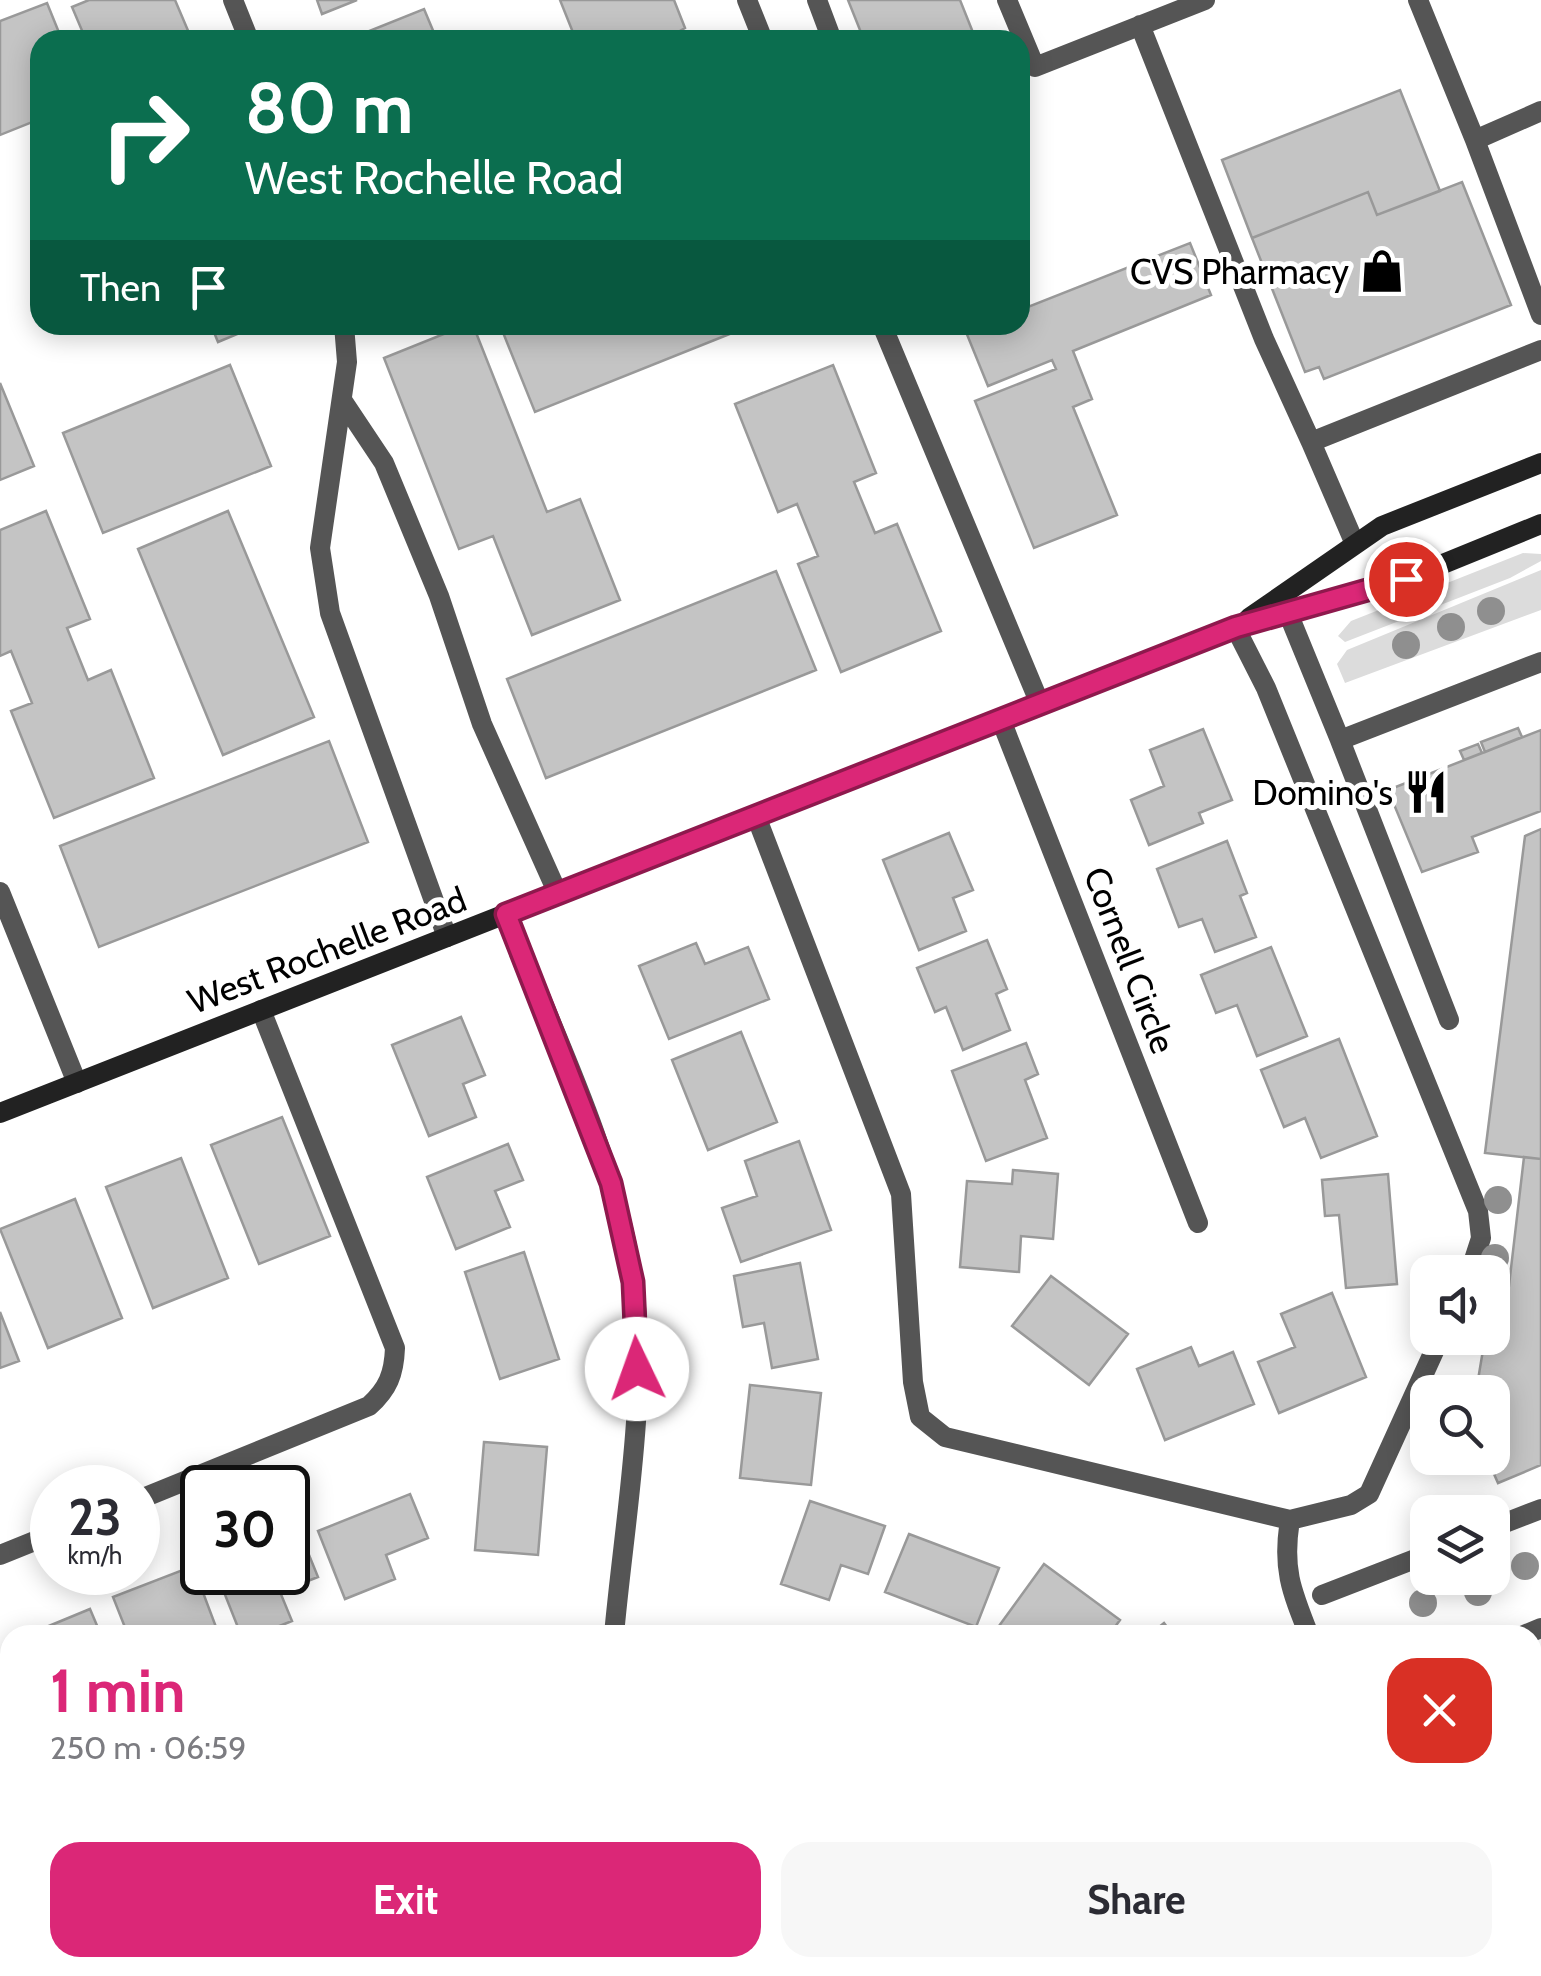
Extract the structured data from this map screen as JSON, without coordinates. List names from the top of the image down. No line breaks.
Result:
{"streets":{"main road":["West Rochelle Road"],"street":["Cornell Circle"]},"crossings":[["West Rochelle Road","Cornell Circle"]],"places":{"shop":["CVS Pharmacy"],"restaurant":["Domino's"]},"page":{"turn":["80 m","West Rochelle Road"],"then":"Then","speed":"23 km/h","limit":"30","heading":["1 min","250 m · 06:59"],"buttons":["Exit","Share"]}}
